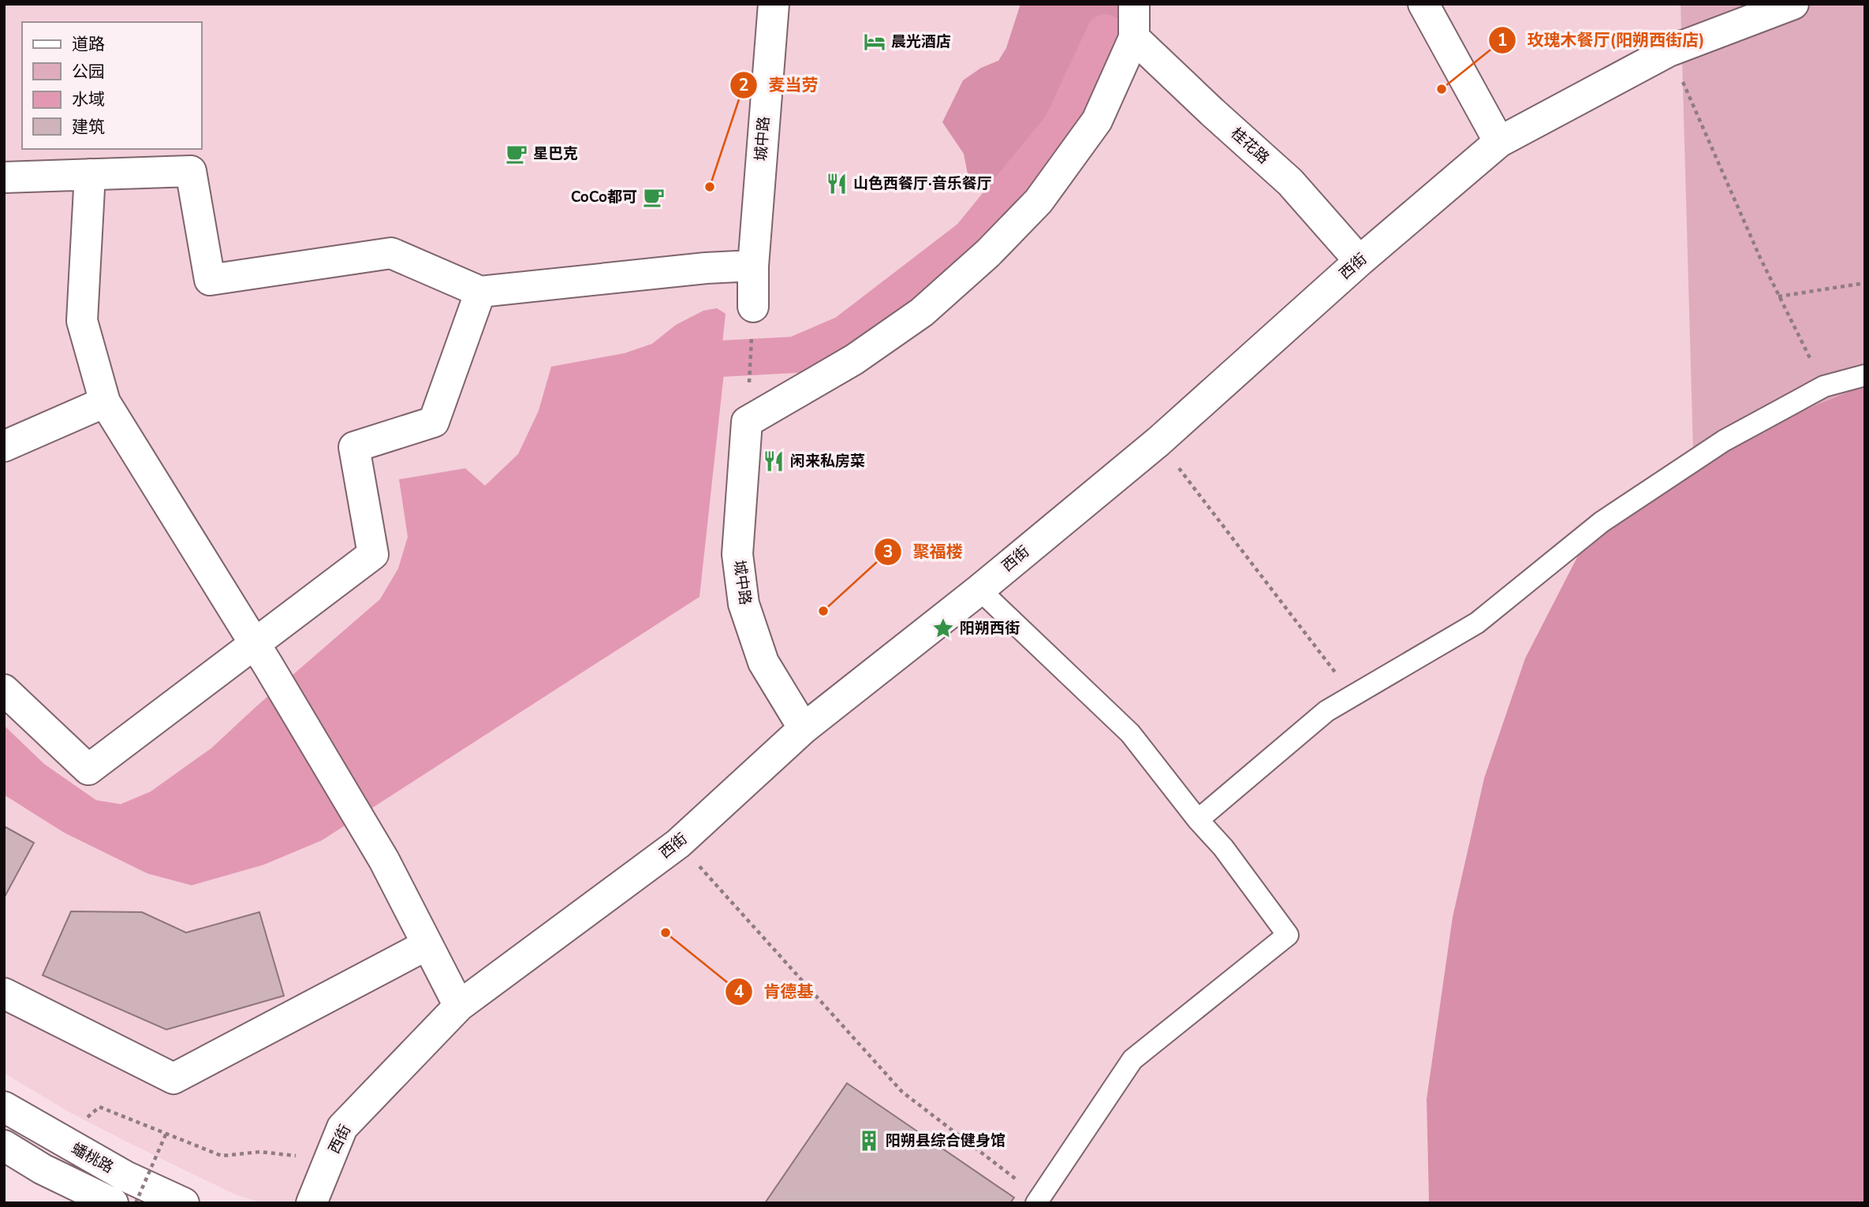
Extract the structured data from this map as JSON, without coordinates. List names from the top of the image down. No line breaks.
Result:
{"streets":{"street":["城中路","桂花路","西街","蟠桃路"]},"crossings":[["城中路","桂花路"],["城中路","西街"],["桂花路","西街"]],"places":{"hotel":["晨光酒店"],"other":["玫瑰木餐厅(阳朔西街店)","麦当劳","聚福楼","肯德基"],"cafe":["星巴克","CoCo都可"],"restaurant":["山色西餐厅·音乐餐厅","闲来私房菜"],"place":["阳朔西街"],"building":["阳朔县综合健身馆"]},"legend":["道路","公园","水域","建筑"]}
